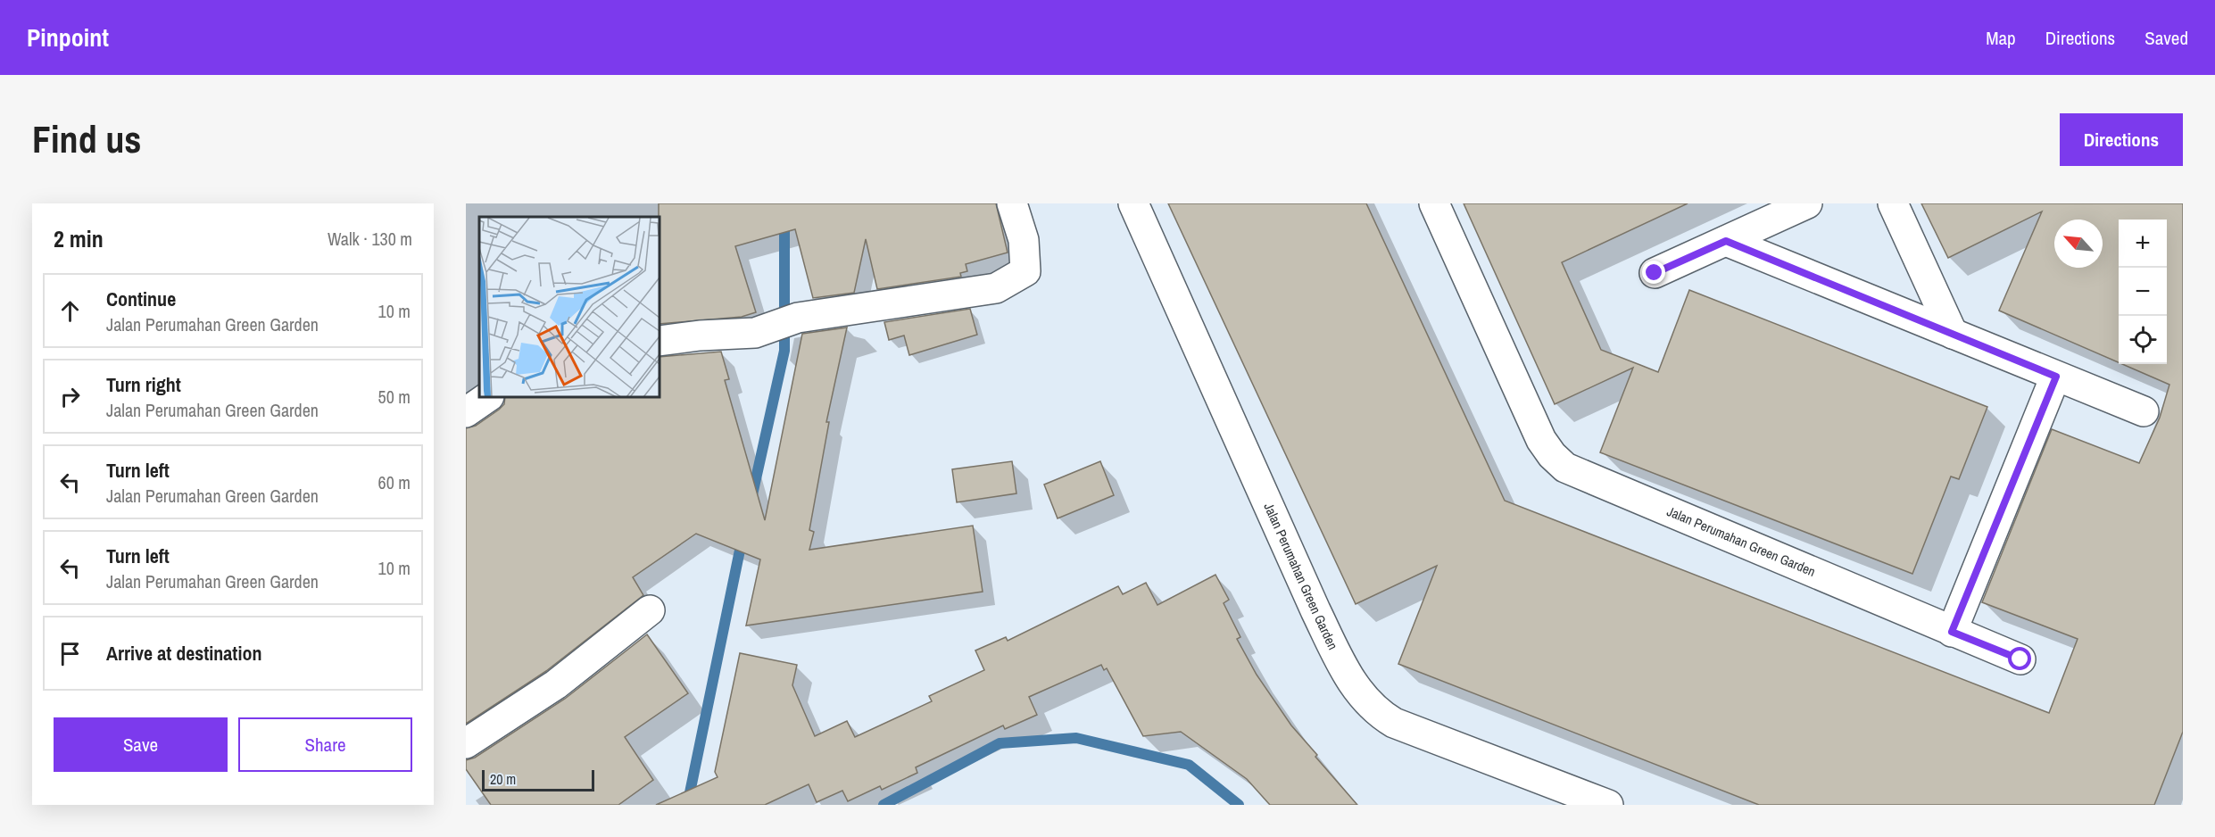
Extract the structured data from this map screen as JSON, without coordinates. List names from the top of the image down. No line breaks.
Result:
{"streets":{"street":["Jalan Perumahan Green Garden"]},"scale_bar":"20 m","north":"top left","page":{"header":"Pinpoint","nav":["Map","Directions","Saved"],"buttons":["Directions",["Save","Share"]],"title":"Find us","heading":["2 min","Walk · 130 m"],"map_buttons":["+","−"],"list":[["Continue","Jalan Perumahan Green Garden","10 m"],["Turn right","Jalan Perumahan Green Garden","50 m"],["Turn left","Jalan Perumahan Green Garden","60 m"],["Turn left","Jalan Perumahan Green Garden","10 m"],"Arrive at destination"],"scale":"20 m"}}
